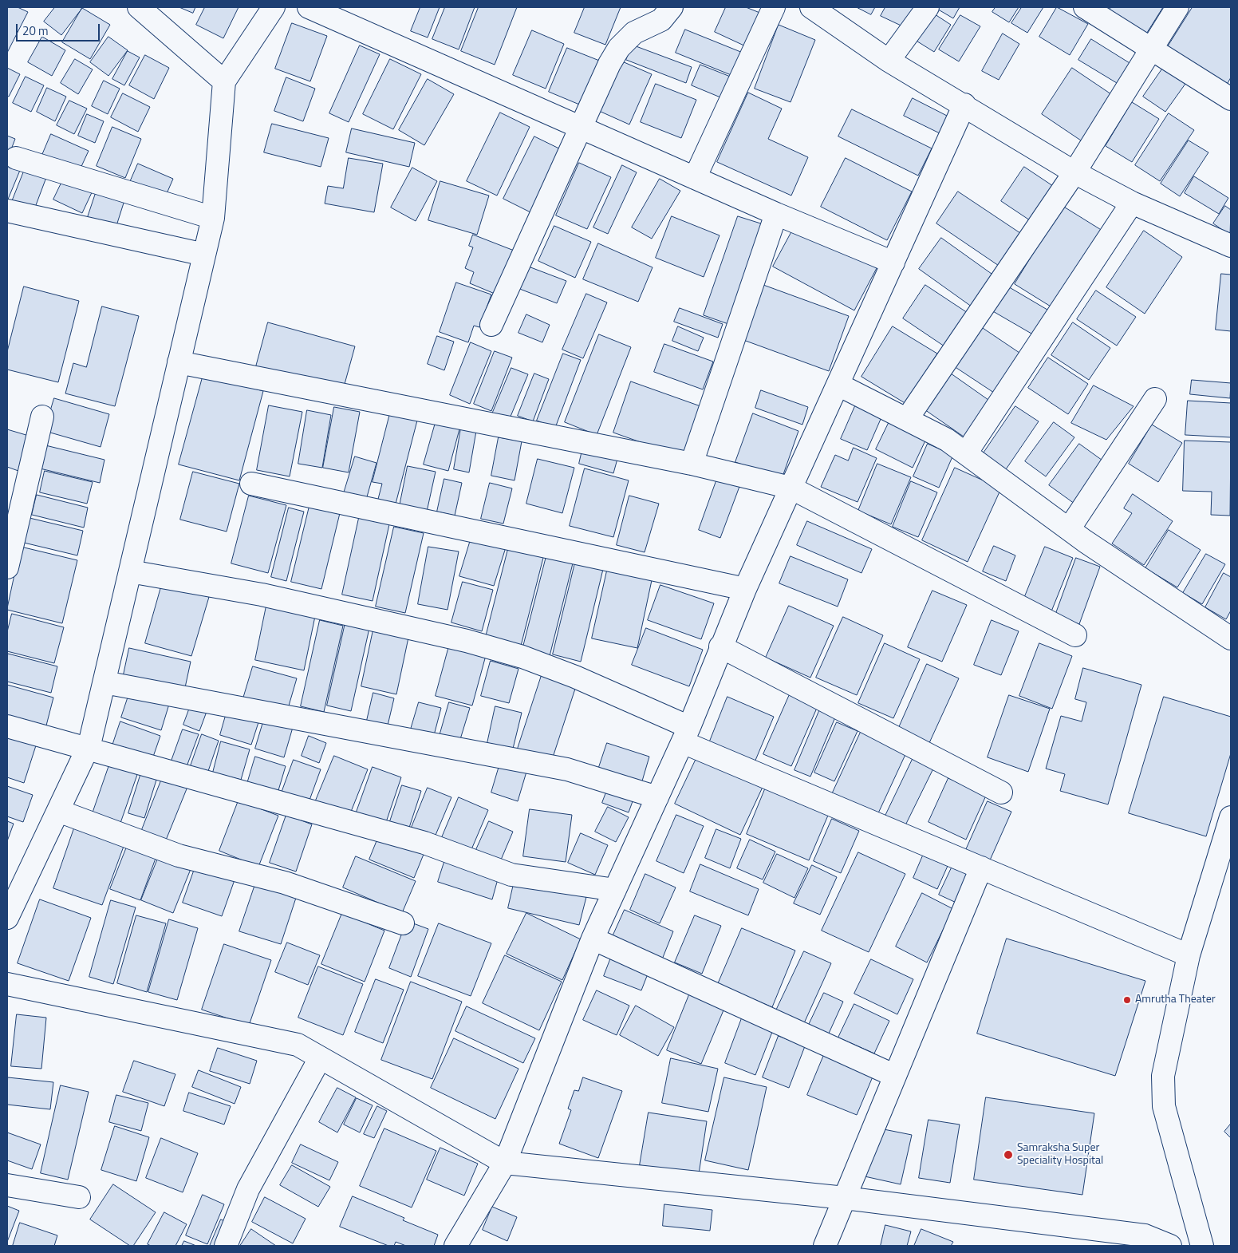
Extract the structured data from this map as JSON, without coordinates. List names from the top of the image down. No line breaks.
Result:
{"places":["Amrutha Theater","Samraksha Super Speciality Hospital"],"scale_bar":"20 m"}
